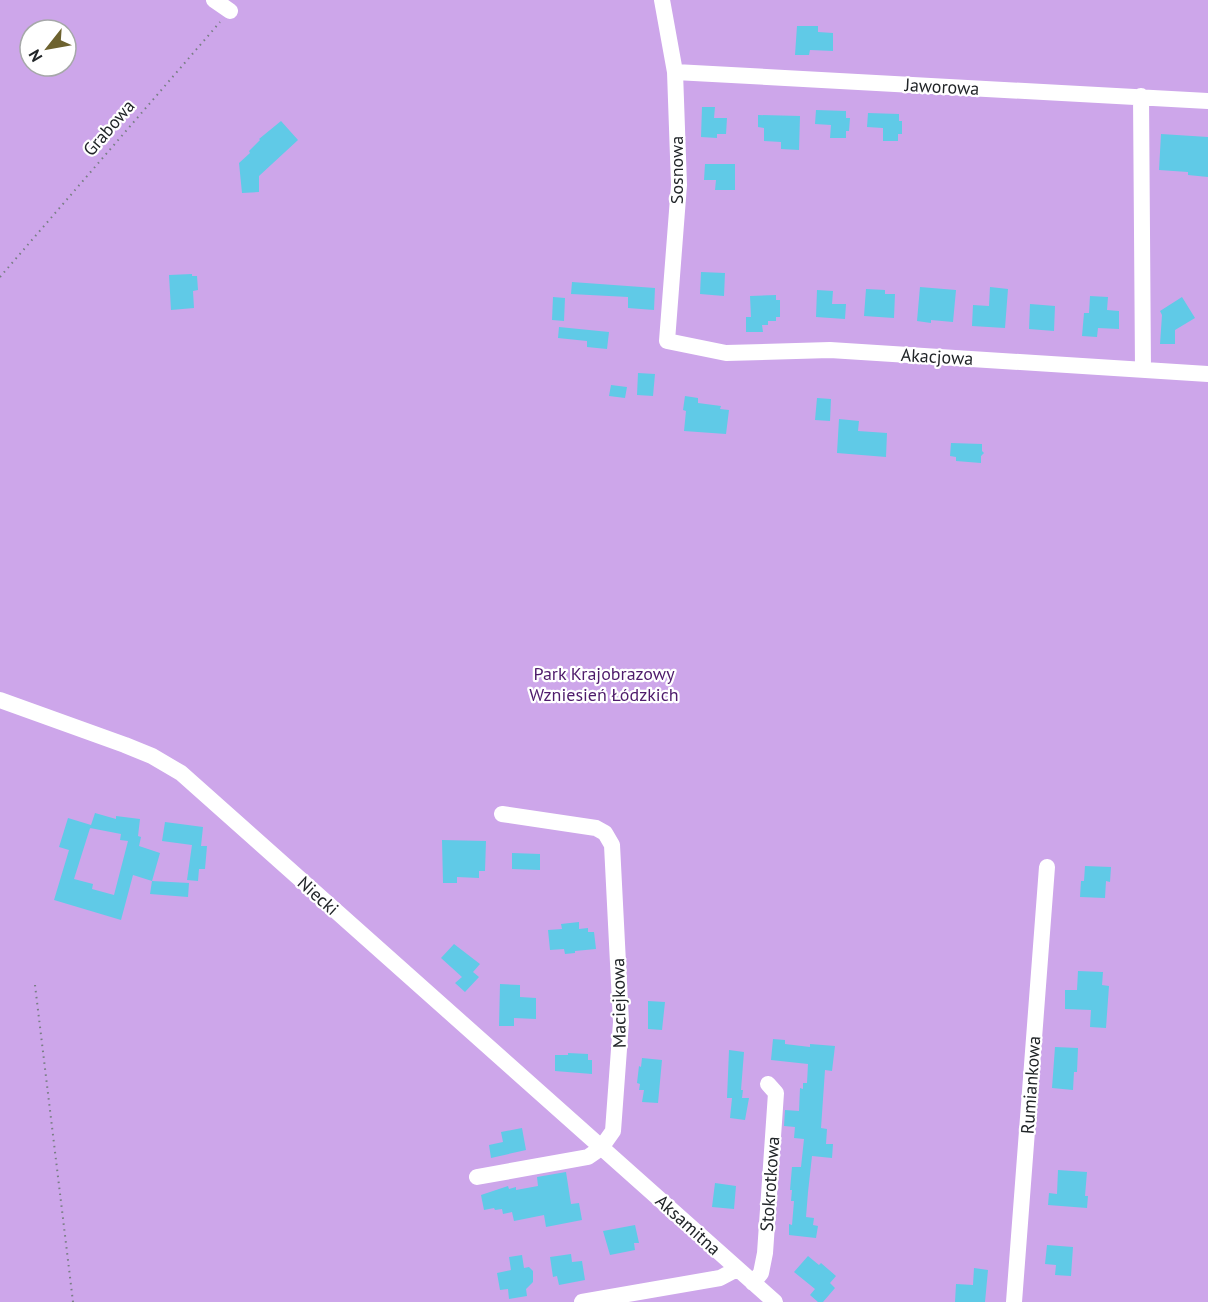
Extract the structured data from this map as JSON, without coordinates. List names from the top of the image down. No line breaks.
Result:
{"streets":{"street":["Jaworowa","Sosnowa","Akacjowa","Niecki","Maciejkowa","Rumiankowa","Stokrotkowa","Aksamitna"],"path":["Grabowa"]},"crossings":[["Jaworowa","Sosnowa"],["Sosnowa","Akacjowa"],["Niecki","Maciejkowa"],["Niecki","Aksamitna"],["Maciejkowa","Aksamitna"],["Stokrotkowa","Aksamitna"]],"parks":["Park Krajobrazowy Wzniesień Łódzkich"],"north":"bottom left"}
